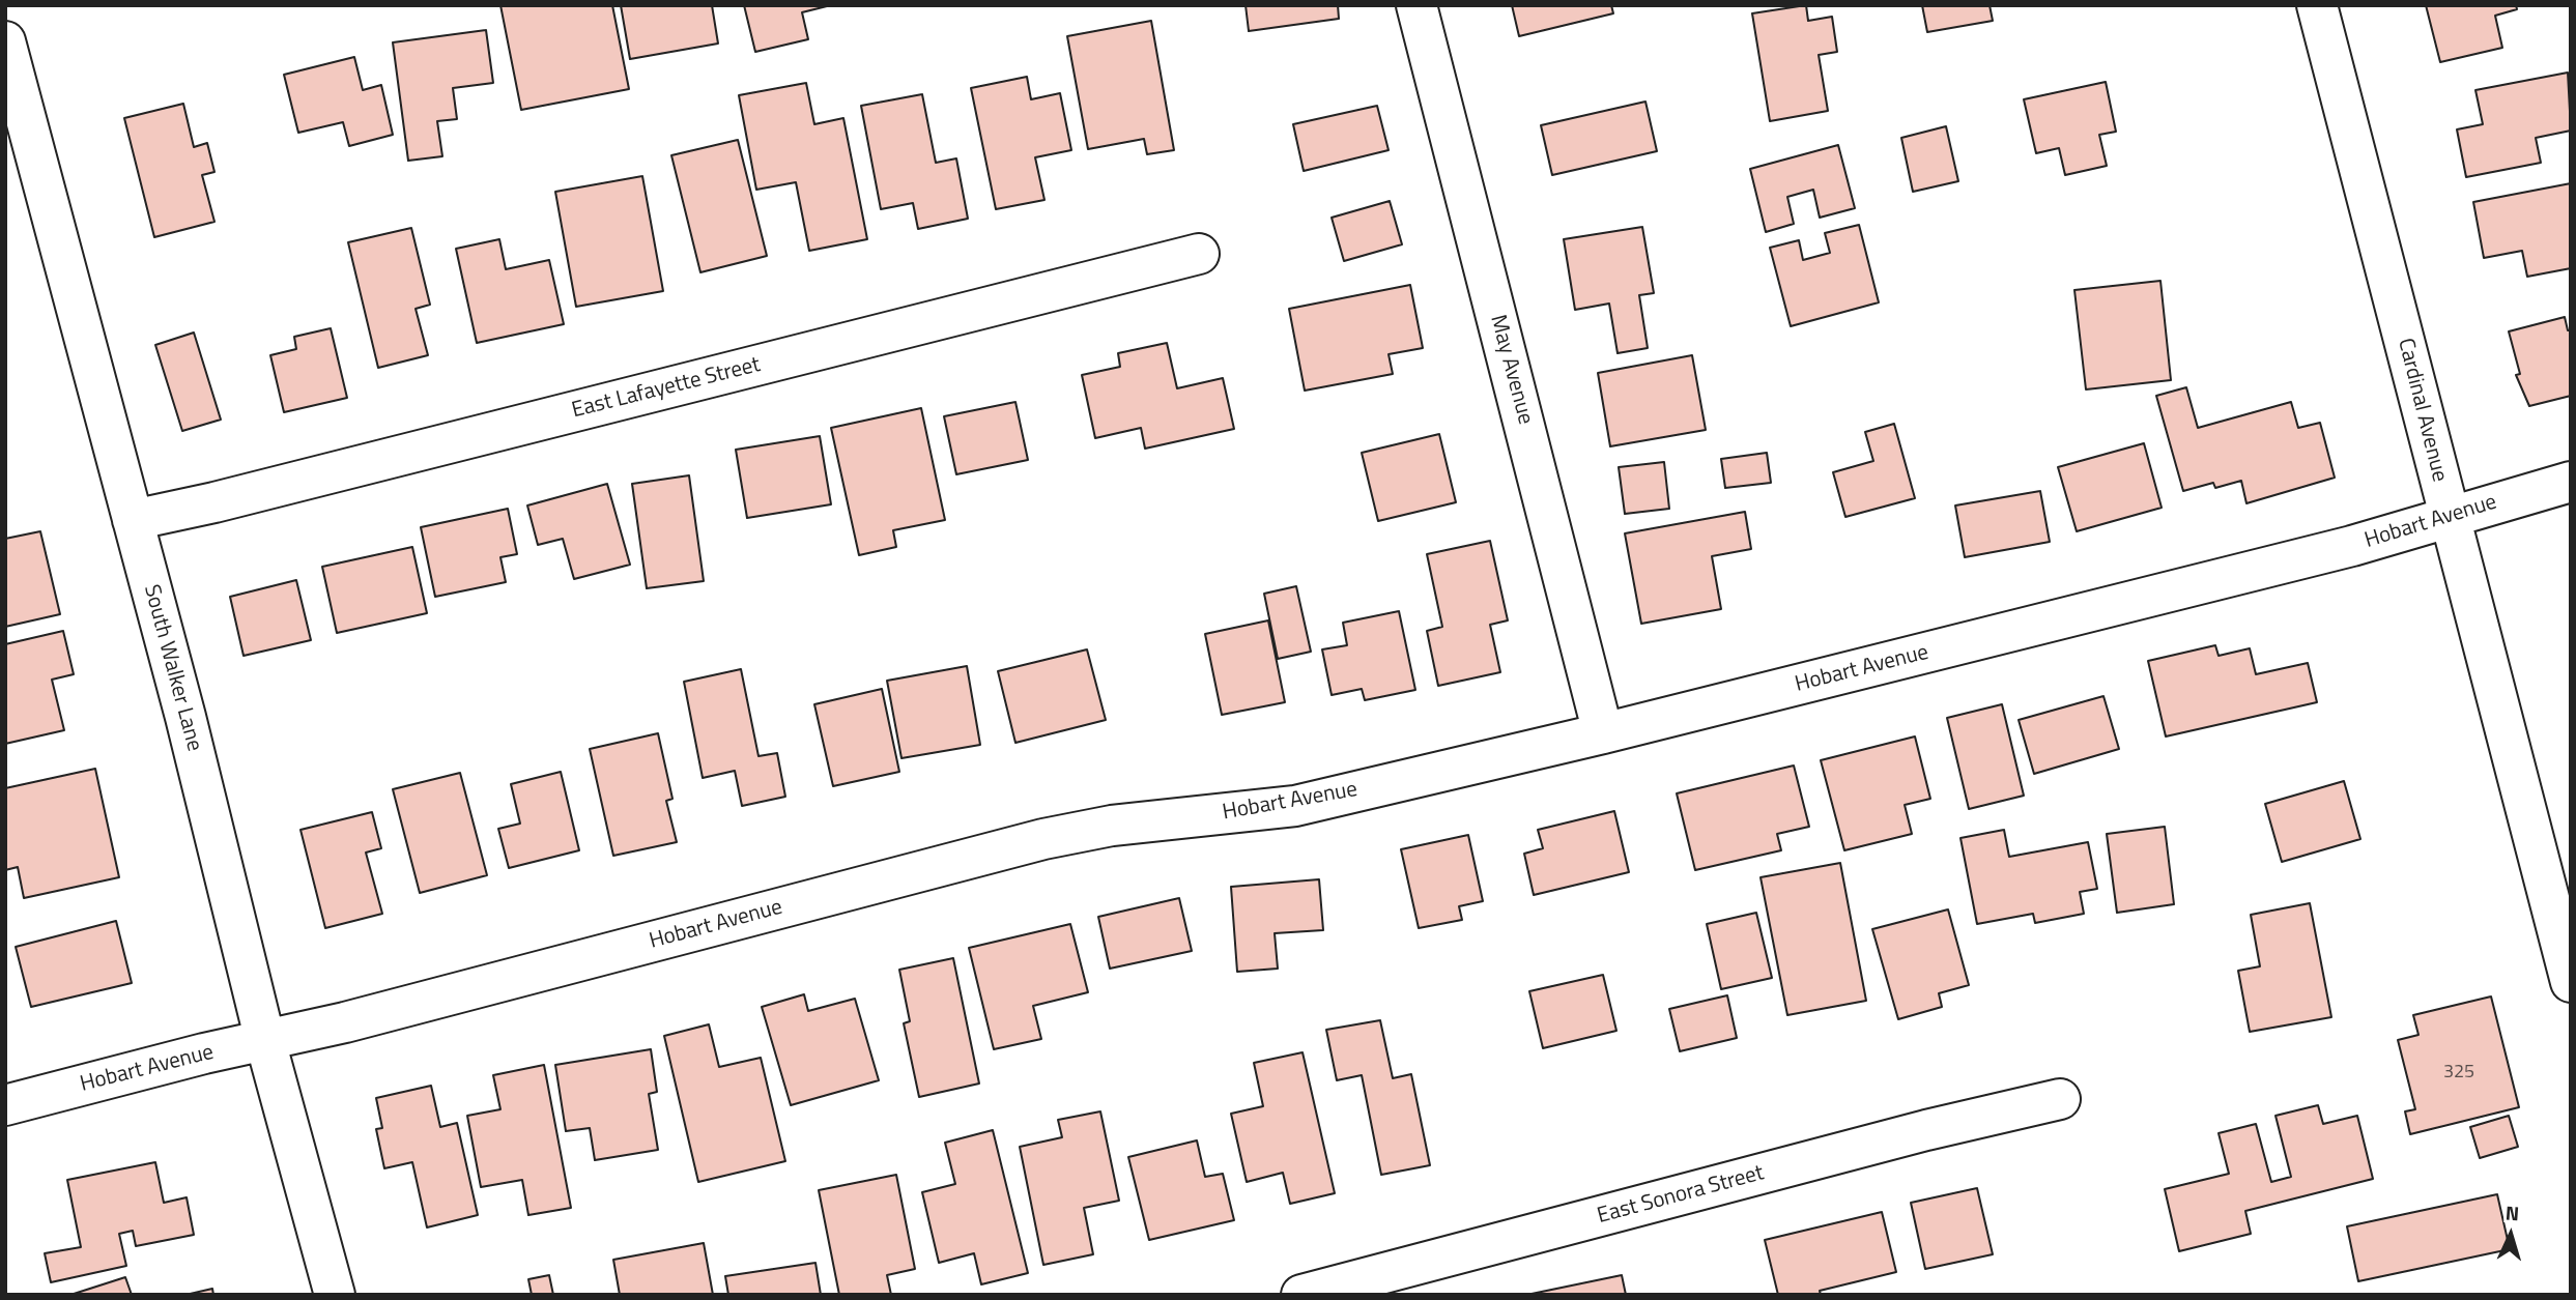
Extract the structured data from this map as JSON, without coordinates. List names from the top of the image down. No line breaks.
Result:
{"streets":{"street":["May Avenue","East Lafayette Street","Cardinal Avenue","Hobart Avenue","South Walker Lane","East Sonora Street"]},"crossings":[["May Avenue","Hobart Avenue"],["East Lafayette Street","South Walker Lane"],["Cardinal Avenue","Hobart Avenue"],["Hobart Avenue","South Walker Lane"]],"house_numbers":["325"],"north":"top"}
